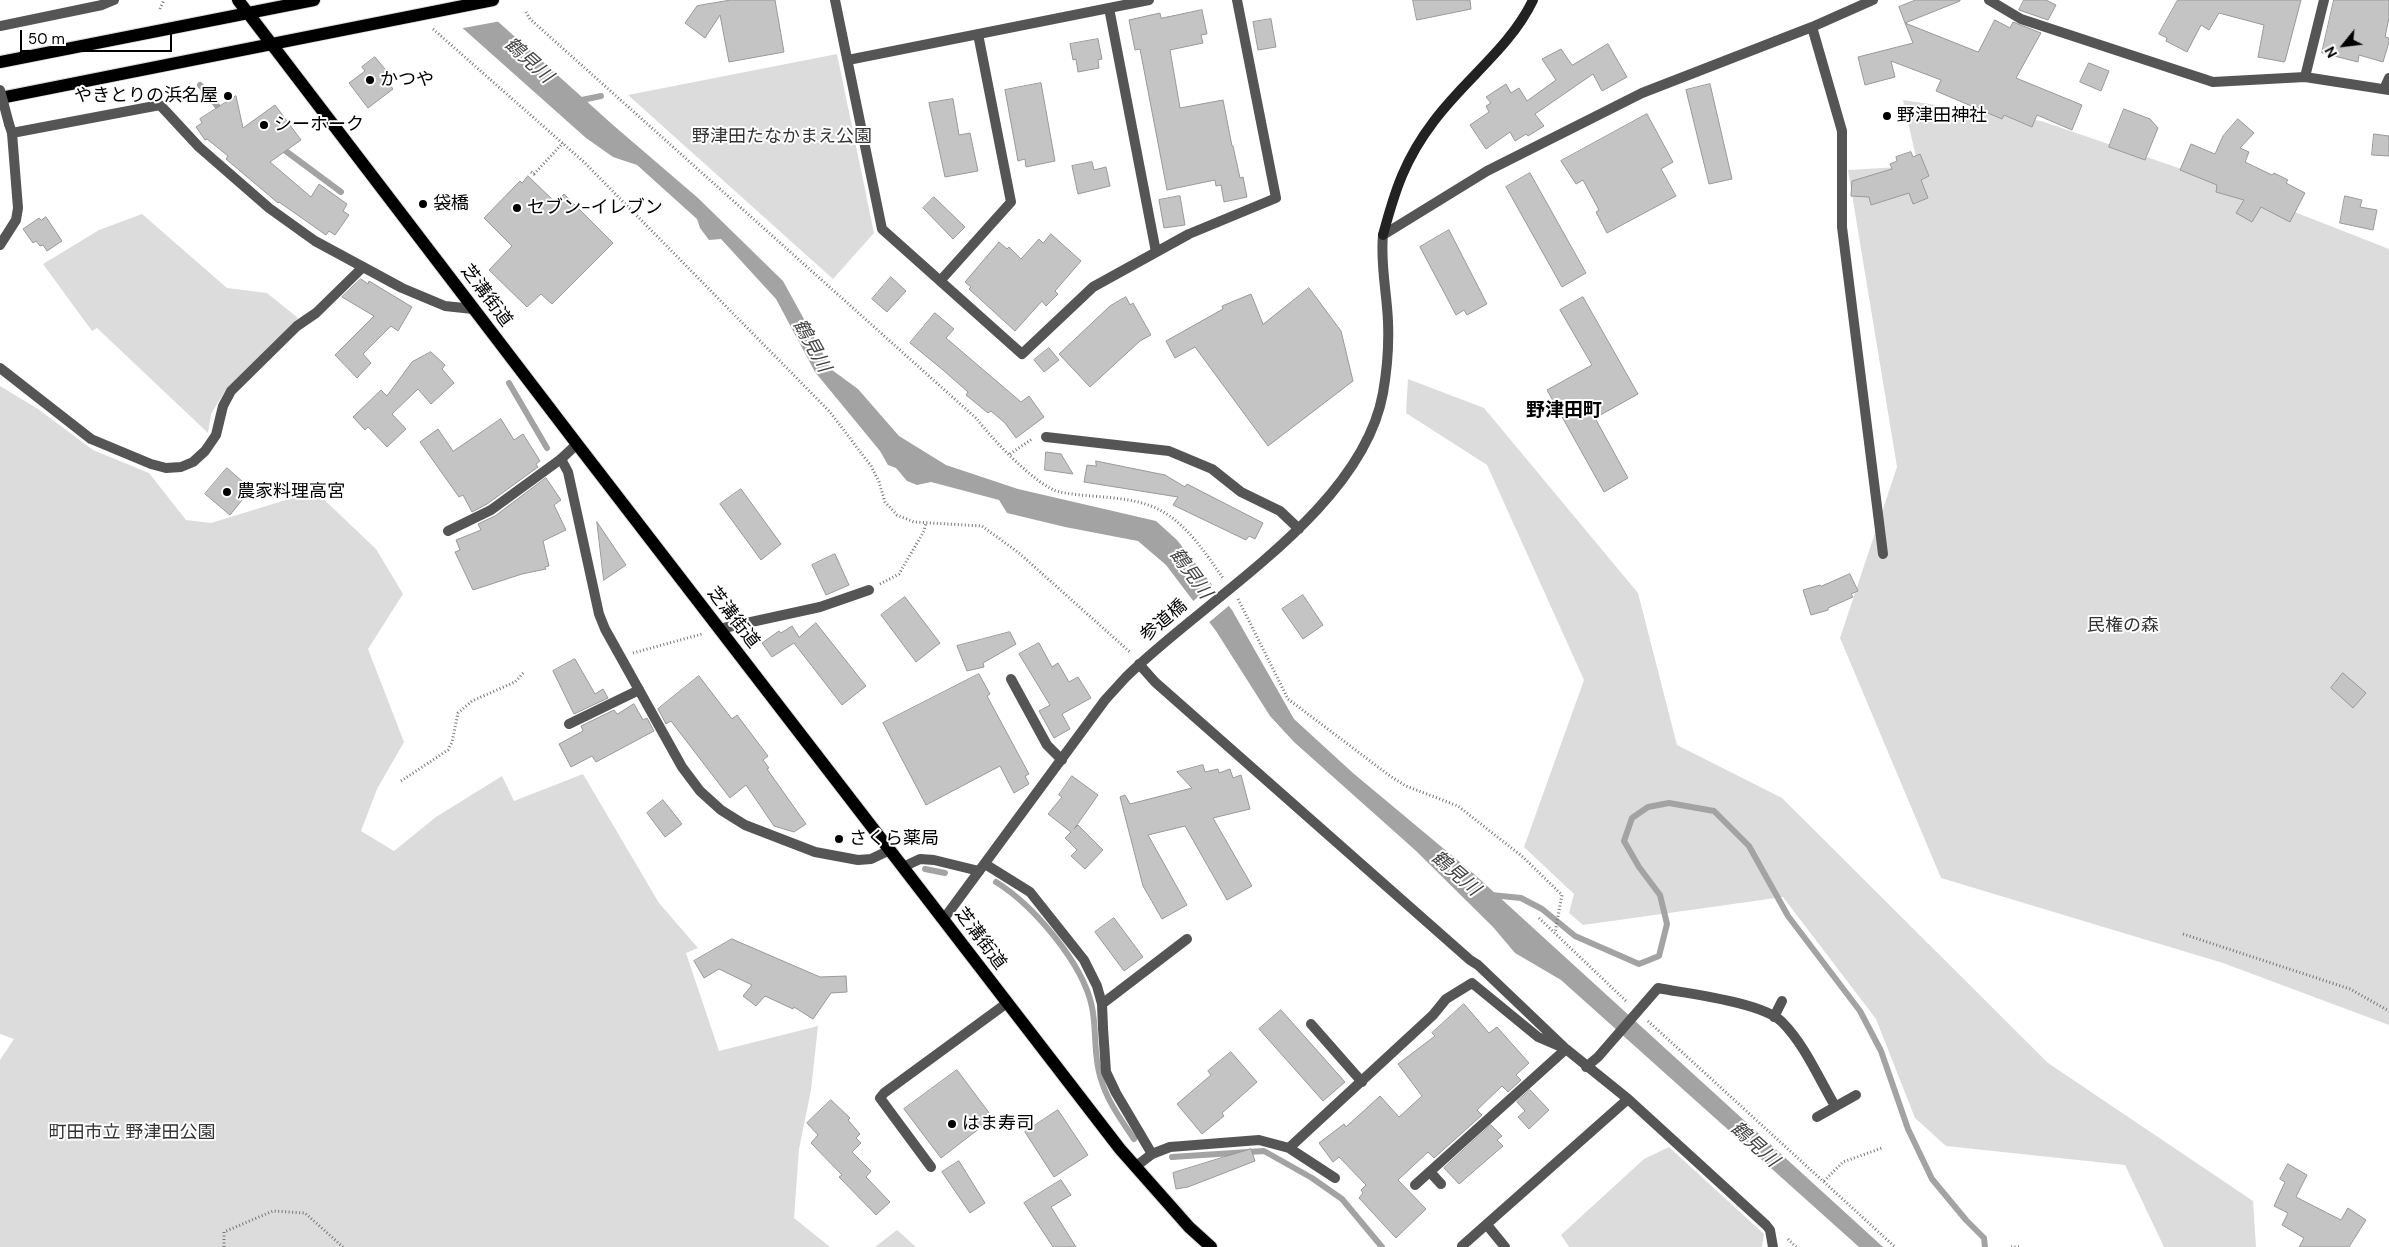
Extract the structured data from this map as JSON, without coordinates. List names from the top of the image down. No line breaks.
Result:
{"streets":{"main road":["芝溝街道"],"street":["参道橋"]},"crossings":[["芝溝街道","参道橋"]],"districts":["野津田町"],"water":["鶴見川"],"parks":["野津田たなかまえ公園","民権の森","町田市立 野津田公園"],"places":["かつや","やきとりの浜名屋","野津田神社","シーホーク","袋橋","セブン-イレブン","農家料理高宮","さくら薬局","はま寿司"],"scale_bar":"50 m","north":"bottom left"}
